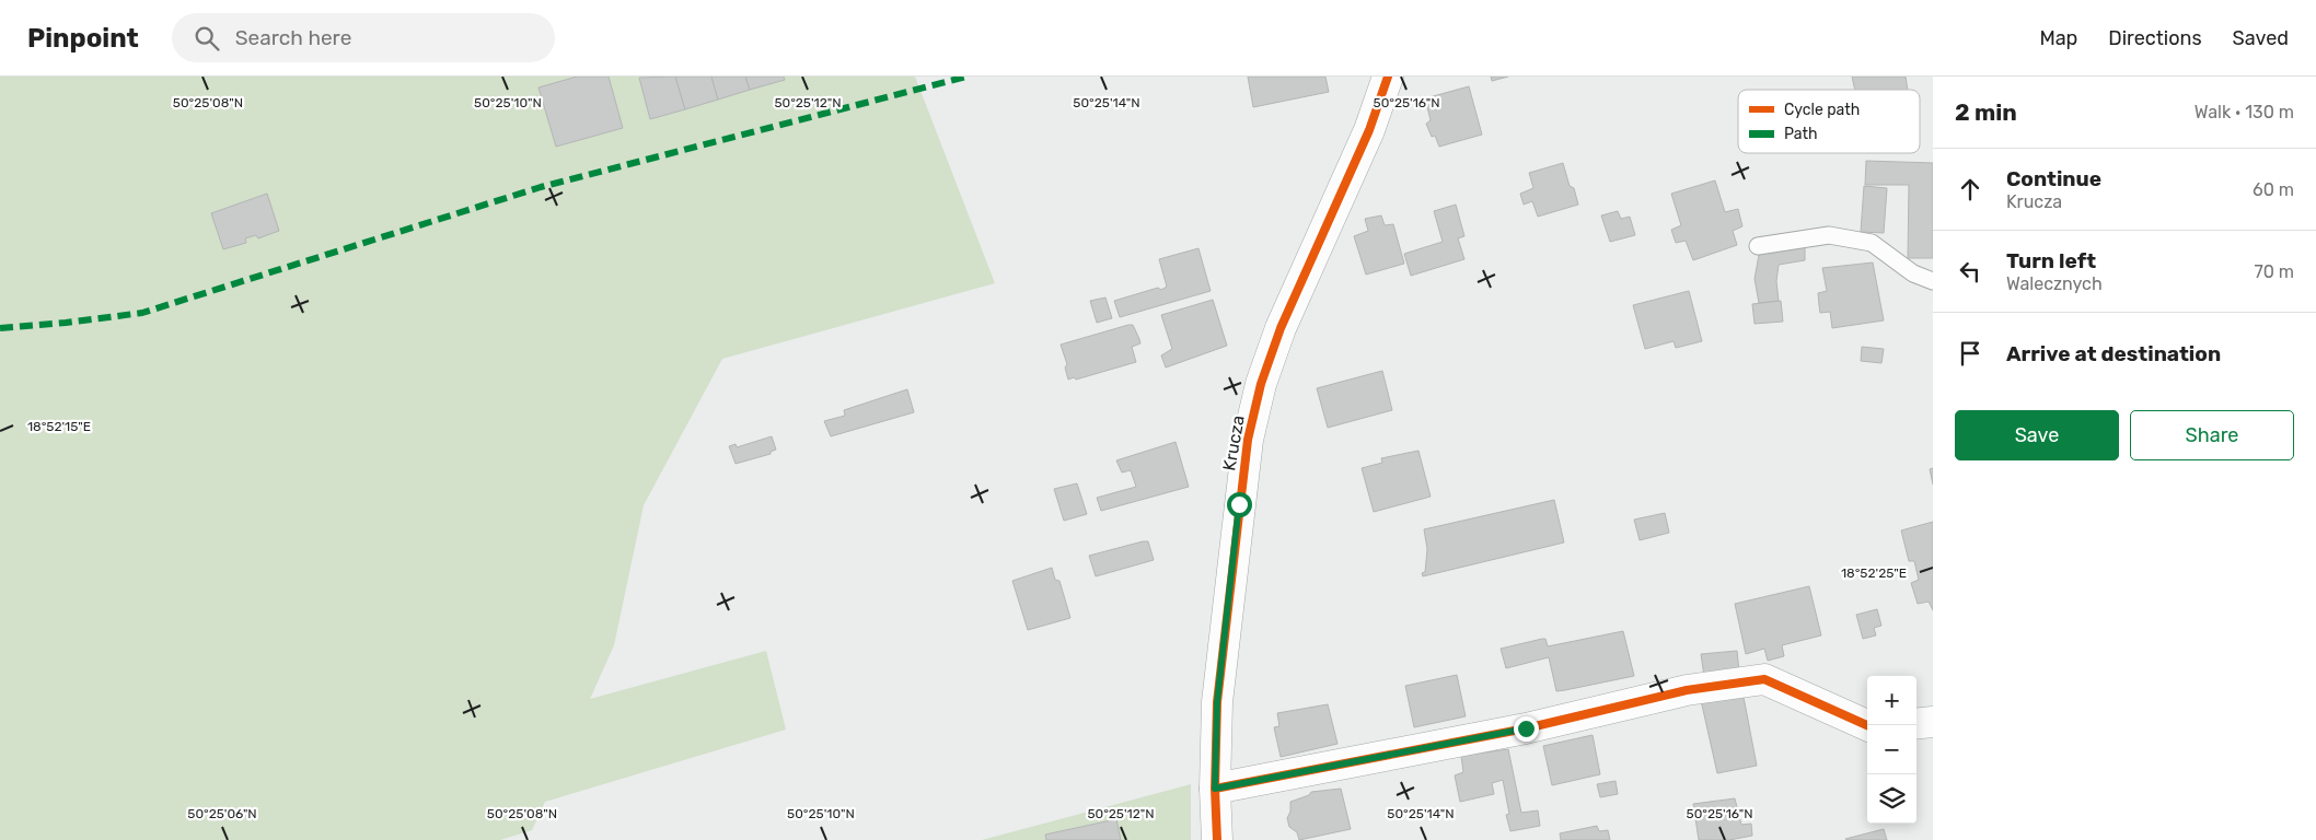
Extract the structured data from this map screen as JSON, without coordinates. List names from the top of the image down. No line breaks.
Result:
{"streets":{"street":["Krucza"]},"legend":["Cycle path","Path"],"page":{"header":"Pinpoint","search":"Search here","nav":["Map","Directions","Saved"],"heading":["2 min","Walk · 130 m"],"list":[["Continue","Krucza","60 m"],["Turn left","Walecznych","70 m"],"Arrive at destination"],"buttons":["Save","Share"],"map_buttons":["+","−"]},"coordinates":["50°25'08\"N","50°25'10\"N","50°25'12\"N","50°25'14\"N","50°25'16\"N","18°52'15\"E","18°52'25\"E","50°25'06\"N"]}
